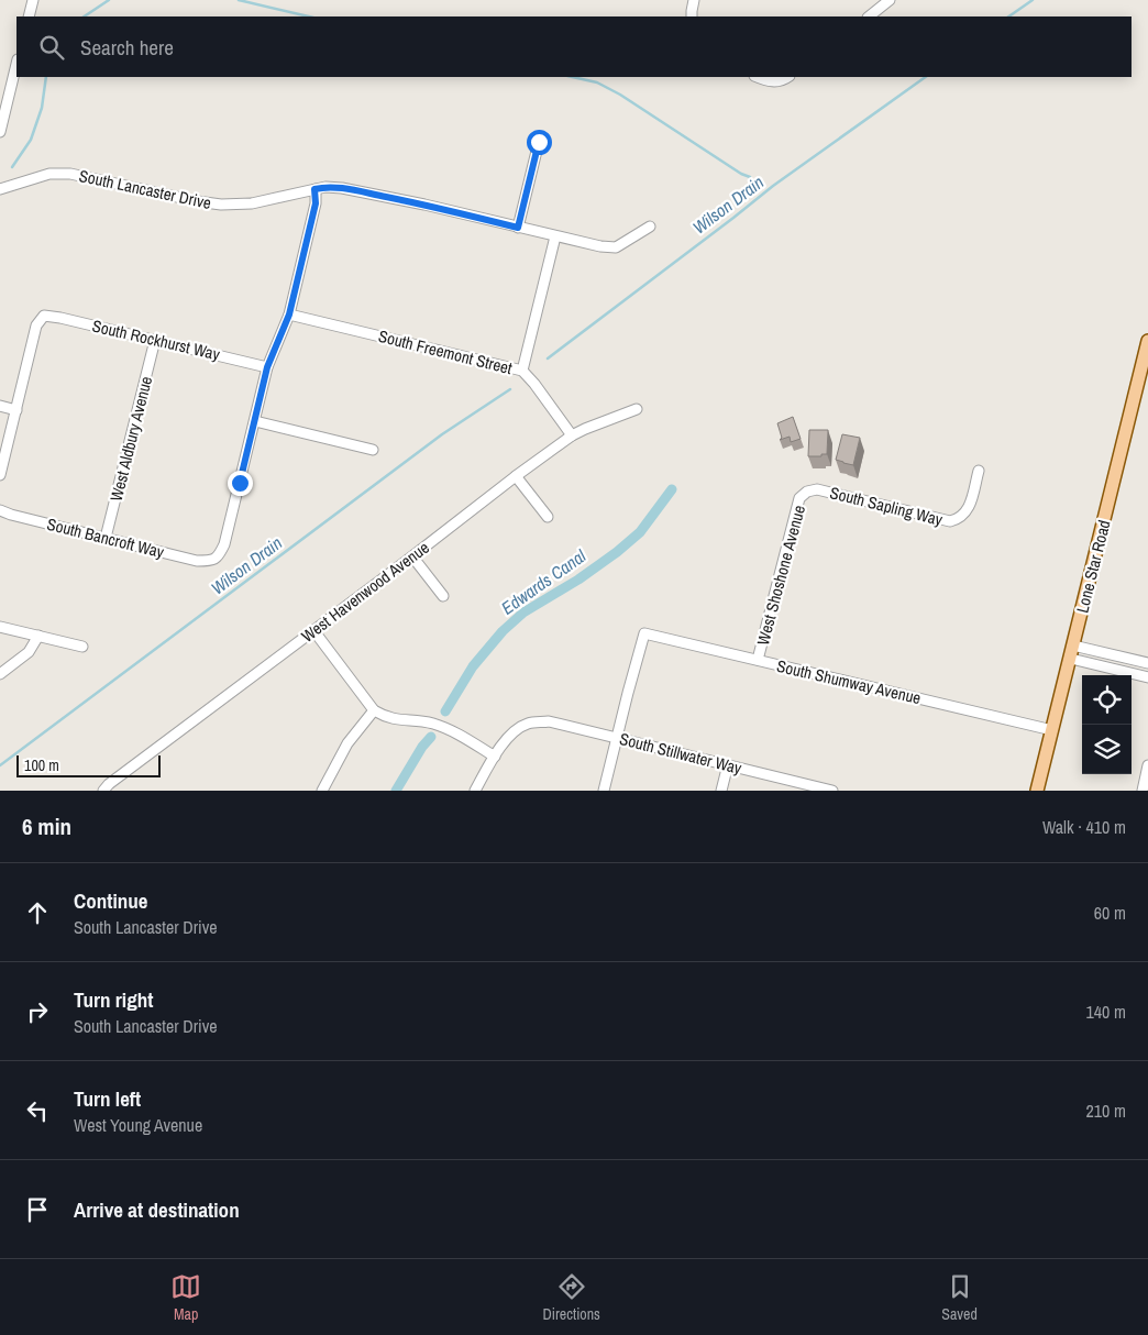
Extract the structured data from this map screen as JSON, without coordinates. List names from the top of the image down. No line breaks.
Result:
{"streets":{"main road":["Lone Star Road"],"street":["South Lancaster Drive","South Rockhurst Way","South Freemont Street","West Aldbury Avenue","South Sapling Way","South Bancroft Way","West Shoshone Avenue","West Havenwood Avenue","South Shumway Avenue","South Stillwater Way"]},"crossings":[["South Rockhurst Way","West Aldbury Avenue"],["South Freemont Street","West Havenwood Avenue"],["West Aldbury Avenue","South Bancroft Way"],["South Sapling Way","West Shoshone Avenue"],["Lone Star Road","South Shumway Avenue"],["West Shoshone Avenue","South Shumway Avenue"],["South Shumway Avenue","South Stillwater Way"]],"water":["Wilson Drain","Edwards Canal"],"scale_bar":"100 m","page":{"search":"Search here","scale":"100 m","heading":["6 min","Walk · 410 m"],"list":[["Continue","South Lancaster Drive","60 m"],["Turn right","South Lancaster Drive","140 m"],["Turn left","West Young Avenue","210 m"],"Arrive at destination"],"nav":["Map","Directions","Saved"]}}
